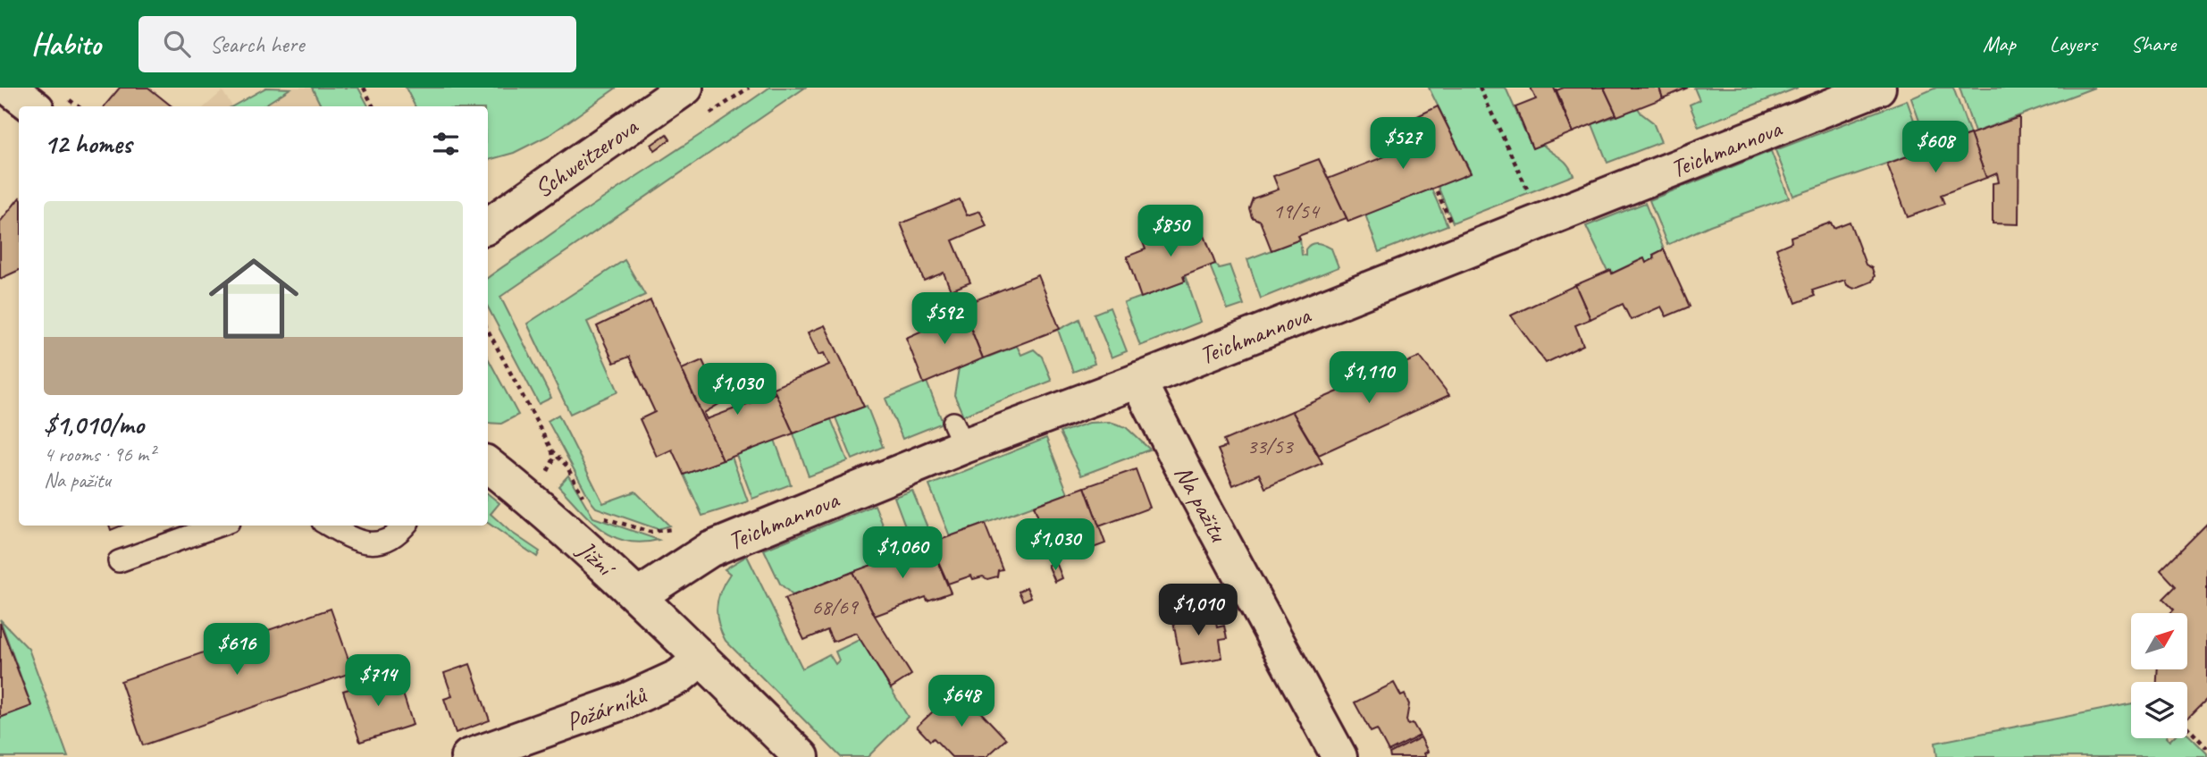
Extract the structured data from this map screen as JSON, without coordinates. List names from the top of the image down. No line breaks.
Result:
{"streets":{"street":["Teichmannova","Schweitzerova","Na pažitu","Jižní","Požárníků"]},"crossings":[["Teichmannova","Na pažitu"],["Teichmannova","Jižní"],["Jižní","Požárníků"]],"house_numbers":["19/54","33/53","68/69"],"north":"top right","page":{"header":"Habito","search":"Search here","nav":["Map","Layers","Share"],"heading":"12 homes","price":["$527","$608","$850","$592","$1,110","$1,030","$1,030","$1,060","$1,010","$616","$714","$648"],"list":[{"name":"$1,010/mo","note":"4 rooms · 96 m² · Na pažitu"}]}}
